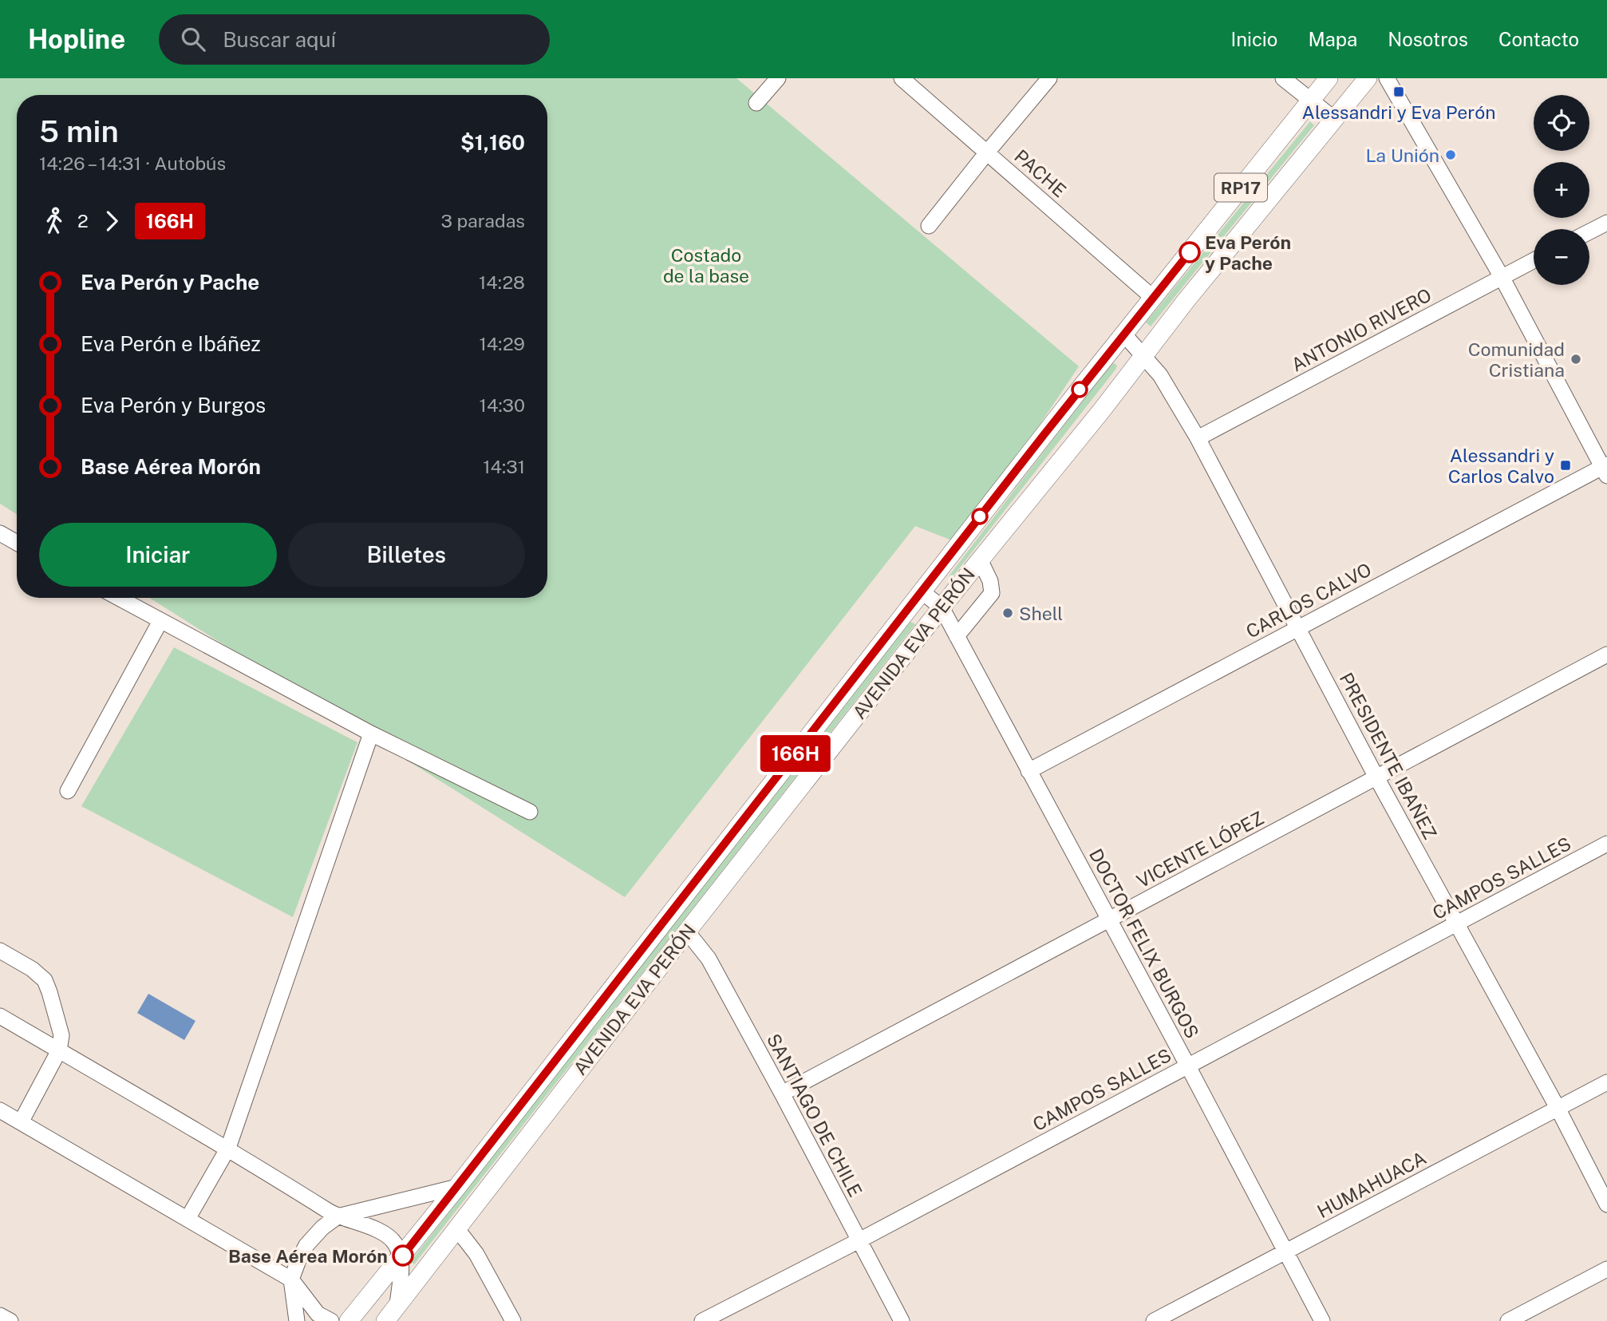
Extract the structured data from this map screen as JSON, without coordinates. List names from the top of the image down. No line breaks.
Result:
{"streets":{"main road":["RP17","AVENIDA EVA PERÓN"],"street":["PACHE","ANTONIO RIVERO","CARLOS CALVO","PRESIDENTE IBAÑEZ","VICENTE LÓPEZ","CAMPOS SALLES","DOCTOR FELIX BURGOS","SANTIAGO DE CHILE","HUMAHUACA"]},"crossings":[["PACHE","AVENIDA EVA PERÓN"],["ANTONIO RIVERO","PRESIDENTE IBAÑEZ"],["CARLOS CALVO","PRESIDENTE IBAÑEZ"],["CARLOS CALVO","DOCTOR FELIX BURGOS"],["AVENIDA EVA PERÓN","PRESIDENTE IBAÑEZ"],["AVENIDA EVA PERÓN","DOCTOR FELIX BURGOS"],["AVENIDA EVA PERÓN","SANTIAGO DE CHILE"],["PRESIDENTE IBAÑEZ","VICENTE LÓPEZ"],["PRESIDENTE IBAÑEZ","CAMPOS SALLES"],["PRESIDENTE IBAÑEZ","HUMAHUACA"],["VICENTE LÓPEZ","DOCTOR FELIX BURGOS"],["VICENTE LÓPEZ","SANTIAGO DE CHILE"],["CAMPOS SALLES","DOCTOR FELIX BURGOS"],["CAMPOS SALLES","SANTIAGO DE CHILE"],["DOCTOR FELIX BURGOS","HUMAHUACA"]],"parks":["Costado de la base"],"places":{"transit":["Alessandri y Eva Perón","Alessandri y Carlos Calvo"],"other":["La Unión","Eva Perón y Pache","Comunidad Cristiana","Shell","Base Aérea Morón"]},"lines":["bus line 166H"],"page":{"header":"Hopline","search":"Buscar aquí","nav":["Inicio","Mapa","Nosotros","Contacto"],"on_map":"166H","map_buttons":["+","−"],"heading":["5 min","14:26 – 14:31 · Autobús","$1,160"],"legs":["2","166H","3 paradas"],"list":[{"name":"Eva Perón y Pache","value":"14:28"},{"name":"Eva Perón e Ibáñez","value":"14:29"},{"name":"Eva Perón y Burgos","value":"14:30"},{"name":"Base Aérea Morón","value":"14:31"}],"buttons":["Iniciar","Billetes"]}}
